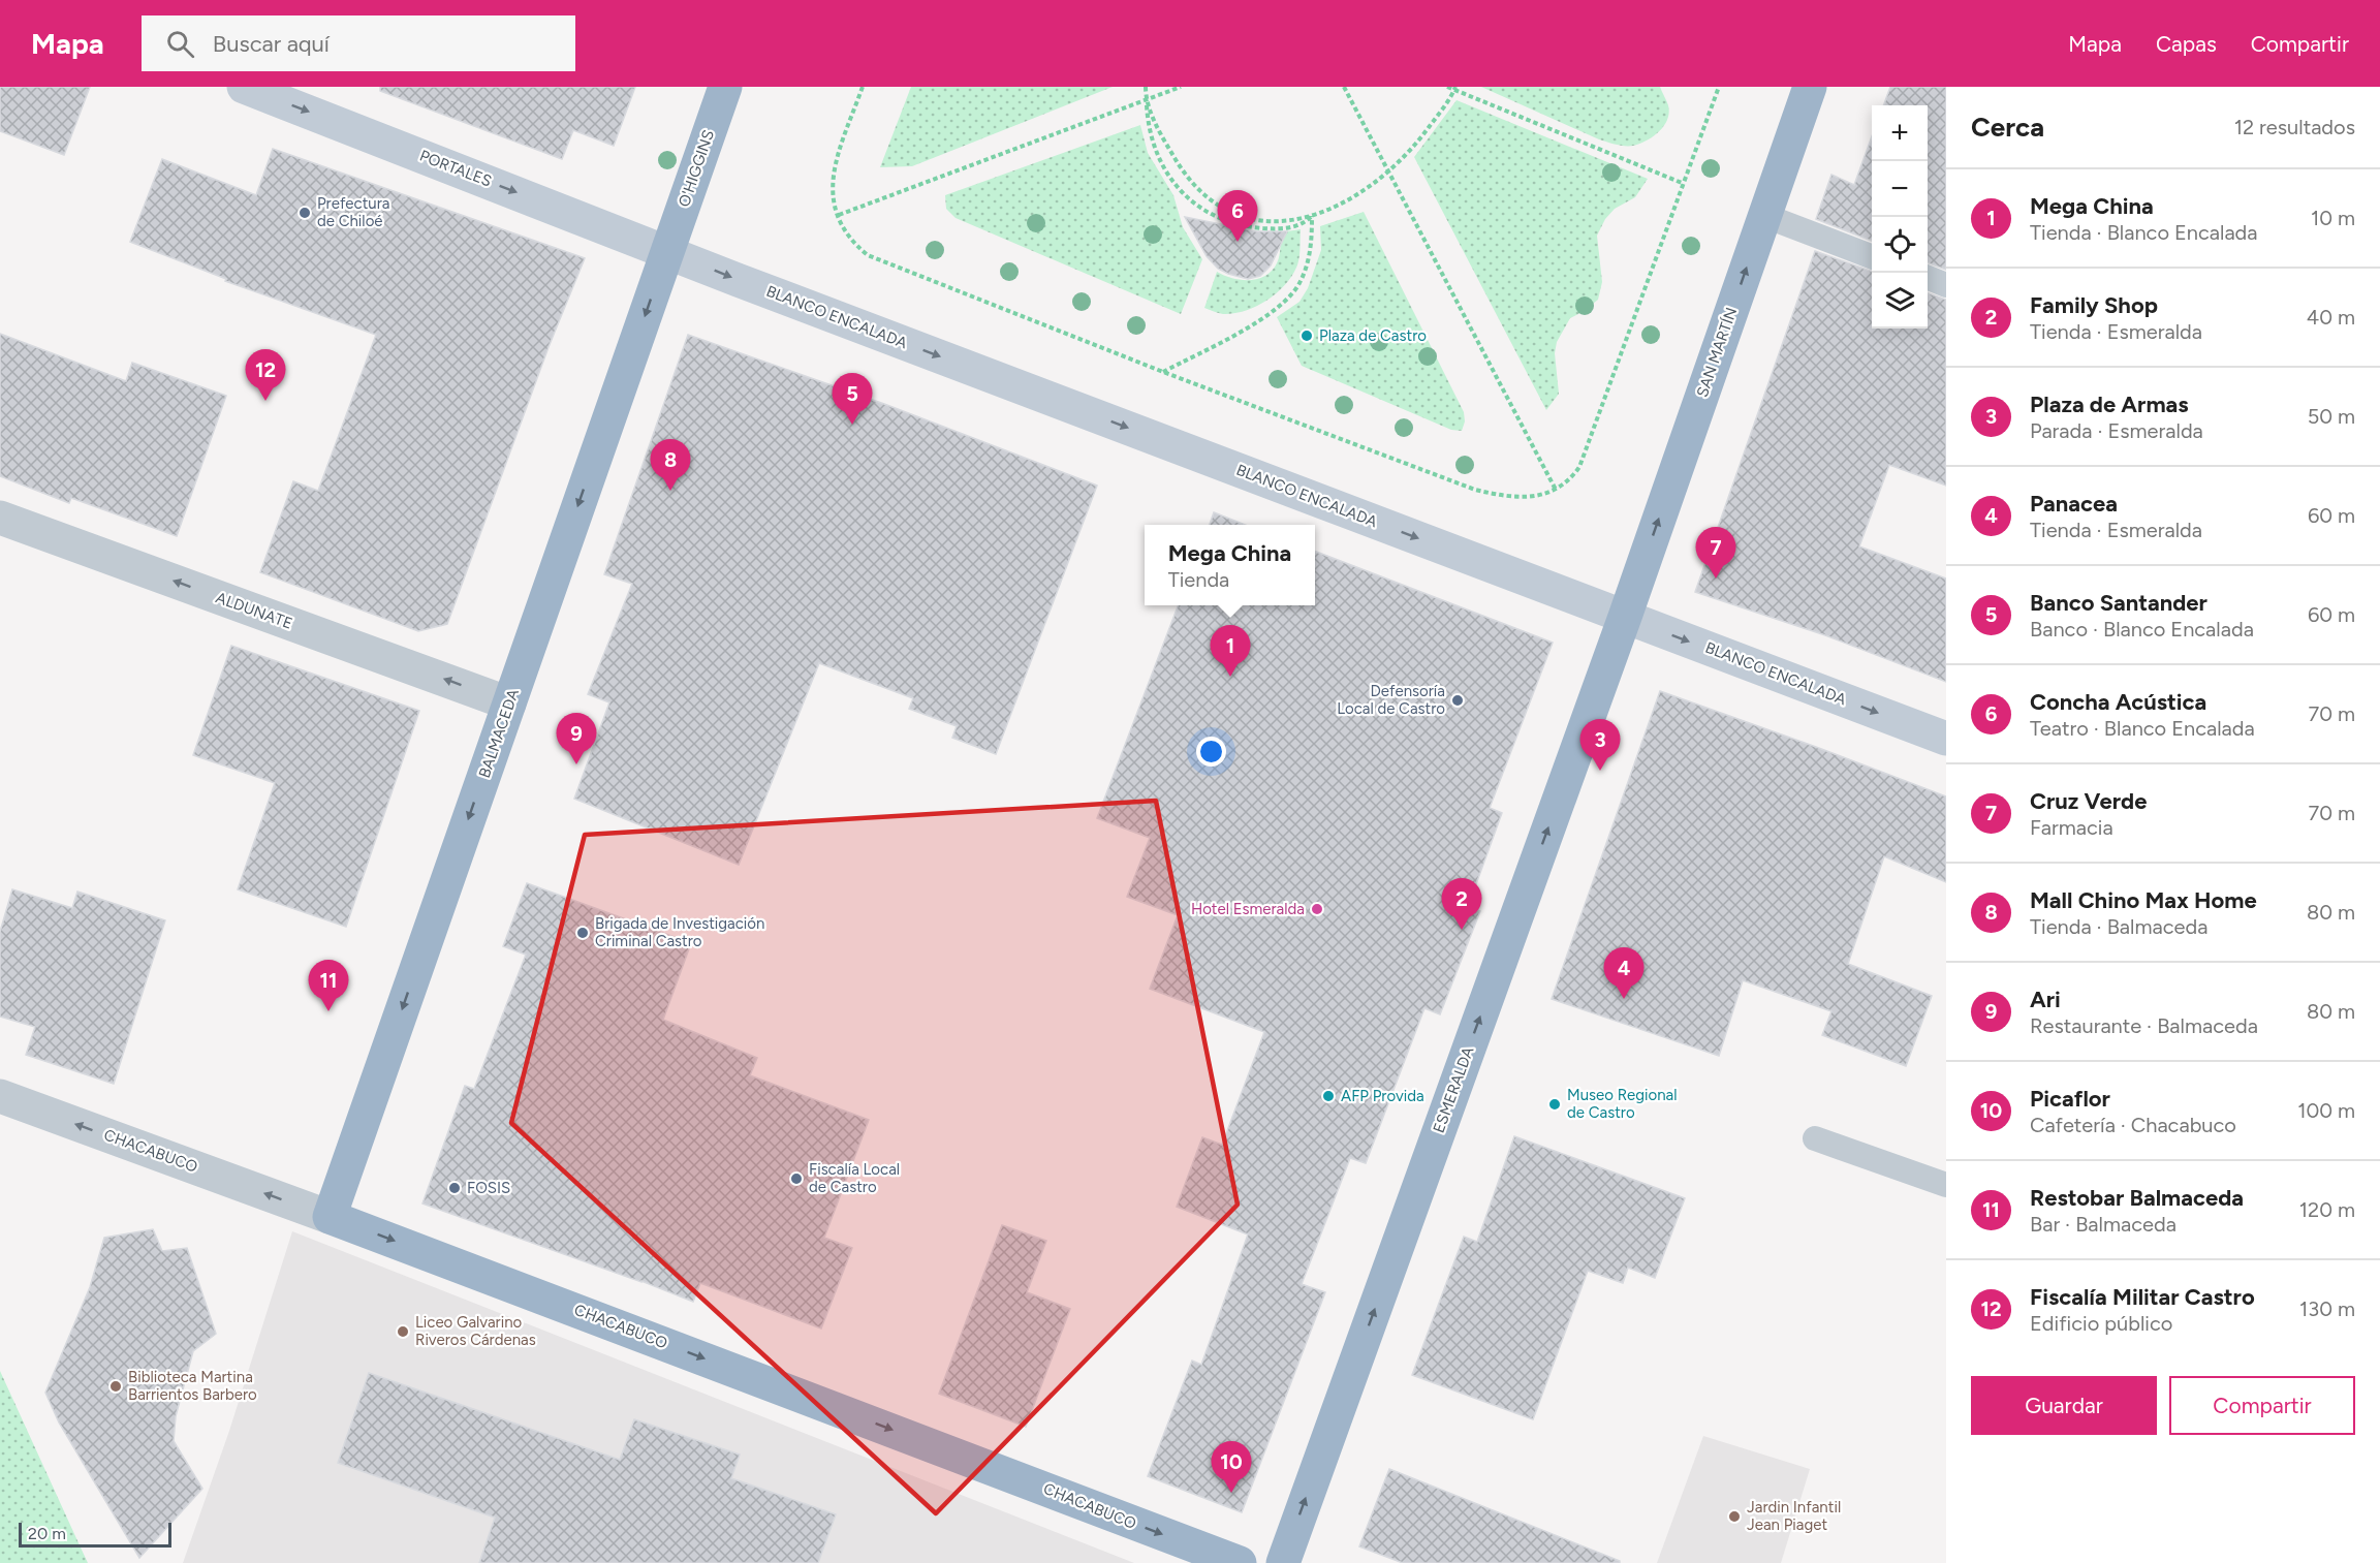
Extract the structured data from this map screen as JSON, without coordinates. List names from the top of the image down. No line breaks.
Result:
{"streets":{"highway":["O'HIGGINS","SAN MARTÍN","BALMACEDA","ESMERALDA","CHACABUCO"],"main road":["PORTALES","BLANCO ENCALADA"],"street":["ALDUNATE"]},"crossings":[["PORTALES","O'HIGGINS"],["PORTALES","BLANCO ENCALADA"],["PORTALES","BALMACEDA"],["O'HIGGINS","BLANCO ENCALADA"],["O'HIGGINS","BALMACEDA"],["BLANCO ENCALADA","SAN MARTÍN"],["BLANCO ENCALADA","BALMACEDA"],["BLANCO ENCALADA","ESMERALDA"],["SAN MARTÍN","ESMERALDA"],["ALDUNATE","BALMACEDA"],["BALMACEDA","CHACABUCO"]],"one_way":["PORTALES","BLANCO ENCALADA","SAN MARTÍN","ALDUNATE","BALMACEDA","ESMERALDA"],"places":["Prefectura de Chiloé","Plaza de Castro","Defensoría Local de Castro","Hotel Esmeralda","Brigada de Investigación Criminal Castro","AFP Provida","Museo Regional de Castro","Fiscalía Local de Castro","FOSIS","Liceo Galvarino Riveros Cárdenas","Biblioteca Martina Barrientos Barbero","Jardin Infantil Jean Piaget"],"scale_bar":"20 m","page":{"header":"Mapa","search":"Buscar aquí","nav":["Mapa","Capas","Compartir"],"heading":["Cerca","12 resultados"],"map_buttons":["+","−"],"list":[{"mark":"1","name":"Mega China","note":"Tienda · Blanco Encalada","value":"10 m"},{"mark":"2","name":"Family Shop","note":"Tienda · Esmeralda","value":"40 m"},{"mark":"3","name":"Plaza de Armas","note":"Parada · Esmeralda","value":"50 m"},{"mark":"4","name":"Panacea","note":"Tienda · Esmeralda","value":"60 m"},{"mark":"5","name":"Banco Santander","note":"Banco · Blanco Encalada","value":"60 m"},{"mark":"6","name":"Concha Acústica","note":"Teatro · Blanco Encalada","value":"70 m"},{"mark":"7","name":"Cruz Verde","note":"Farmacia","value":"70 m"},{"mark":"8","name":"Mall Chino Max Home","note":"Tienda · Balmaceda","value":"80 m"},{"mark":"9","name":"Ari","note":"Restaurante · Balmaceda","value":"80 m"},{"mark":"10","name":"Picaflor","note":"Cafetería · Chacabuco","value":"100 m"},{"mark":"11","name":"Restobar Balmaceda","note":"Bar · Balmaceda","value":"120 m"},{"mark":"12","name":"Fiscalía Militar Castro","note":"Edificio público","value":"130 m"}],"pins":["6","12","5","8","7","1","9","3","2","4","11","10"],"popup":["Mega China","Tienda"],"buttons":["Guardar","Compartir"],"scale":"20 m"}}
